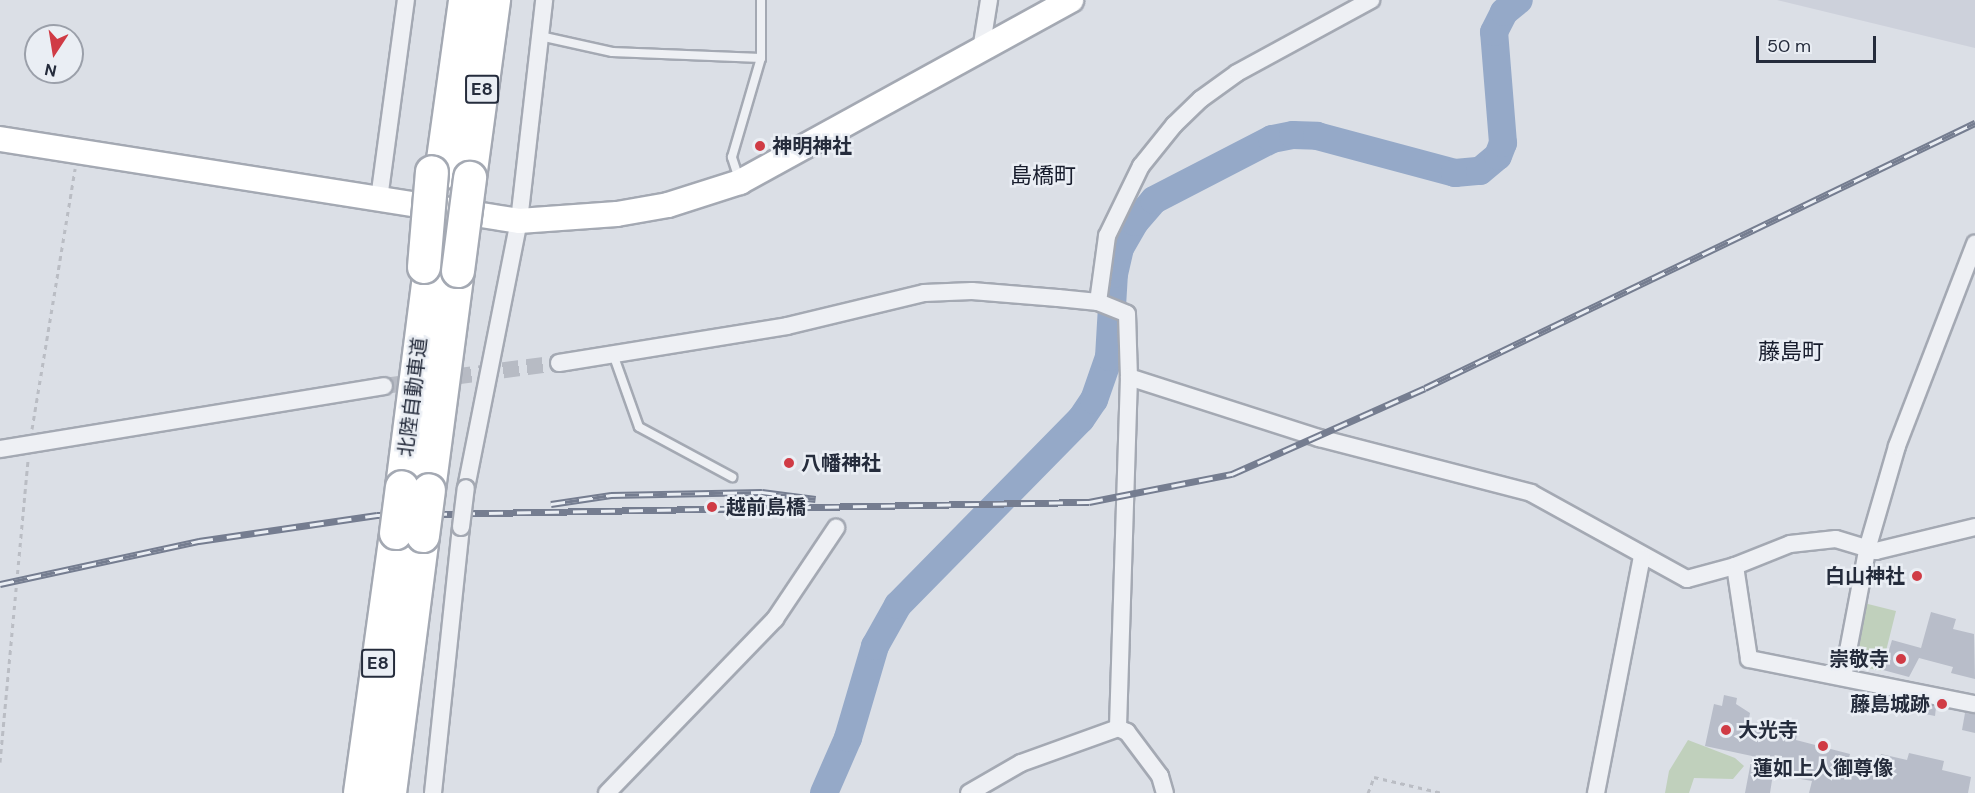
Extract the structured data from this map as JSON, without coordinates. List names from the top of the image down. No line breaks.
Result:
{"streets":{"highway":["E8","北陸自動車道"]},"districts":["島橋町","藤島町"],"places":["神明神社","八幡神社","越前島橋","白山神社","崇敬寺","藤島城跡","大光寺","蓮如上人御尊像"],"scale_bar":"50 m","north":"bottom"}
